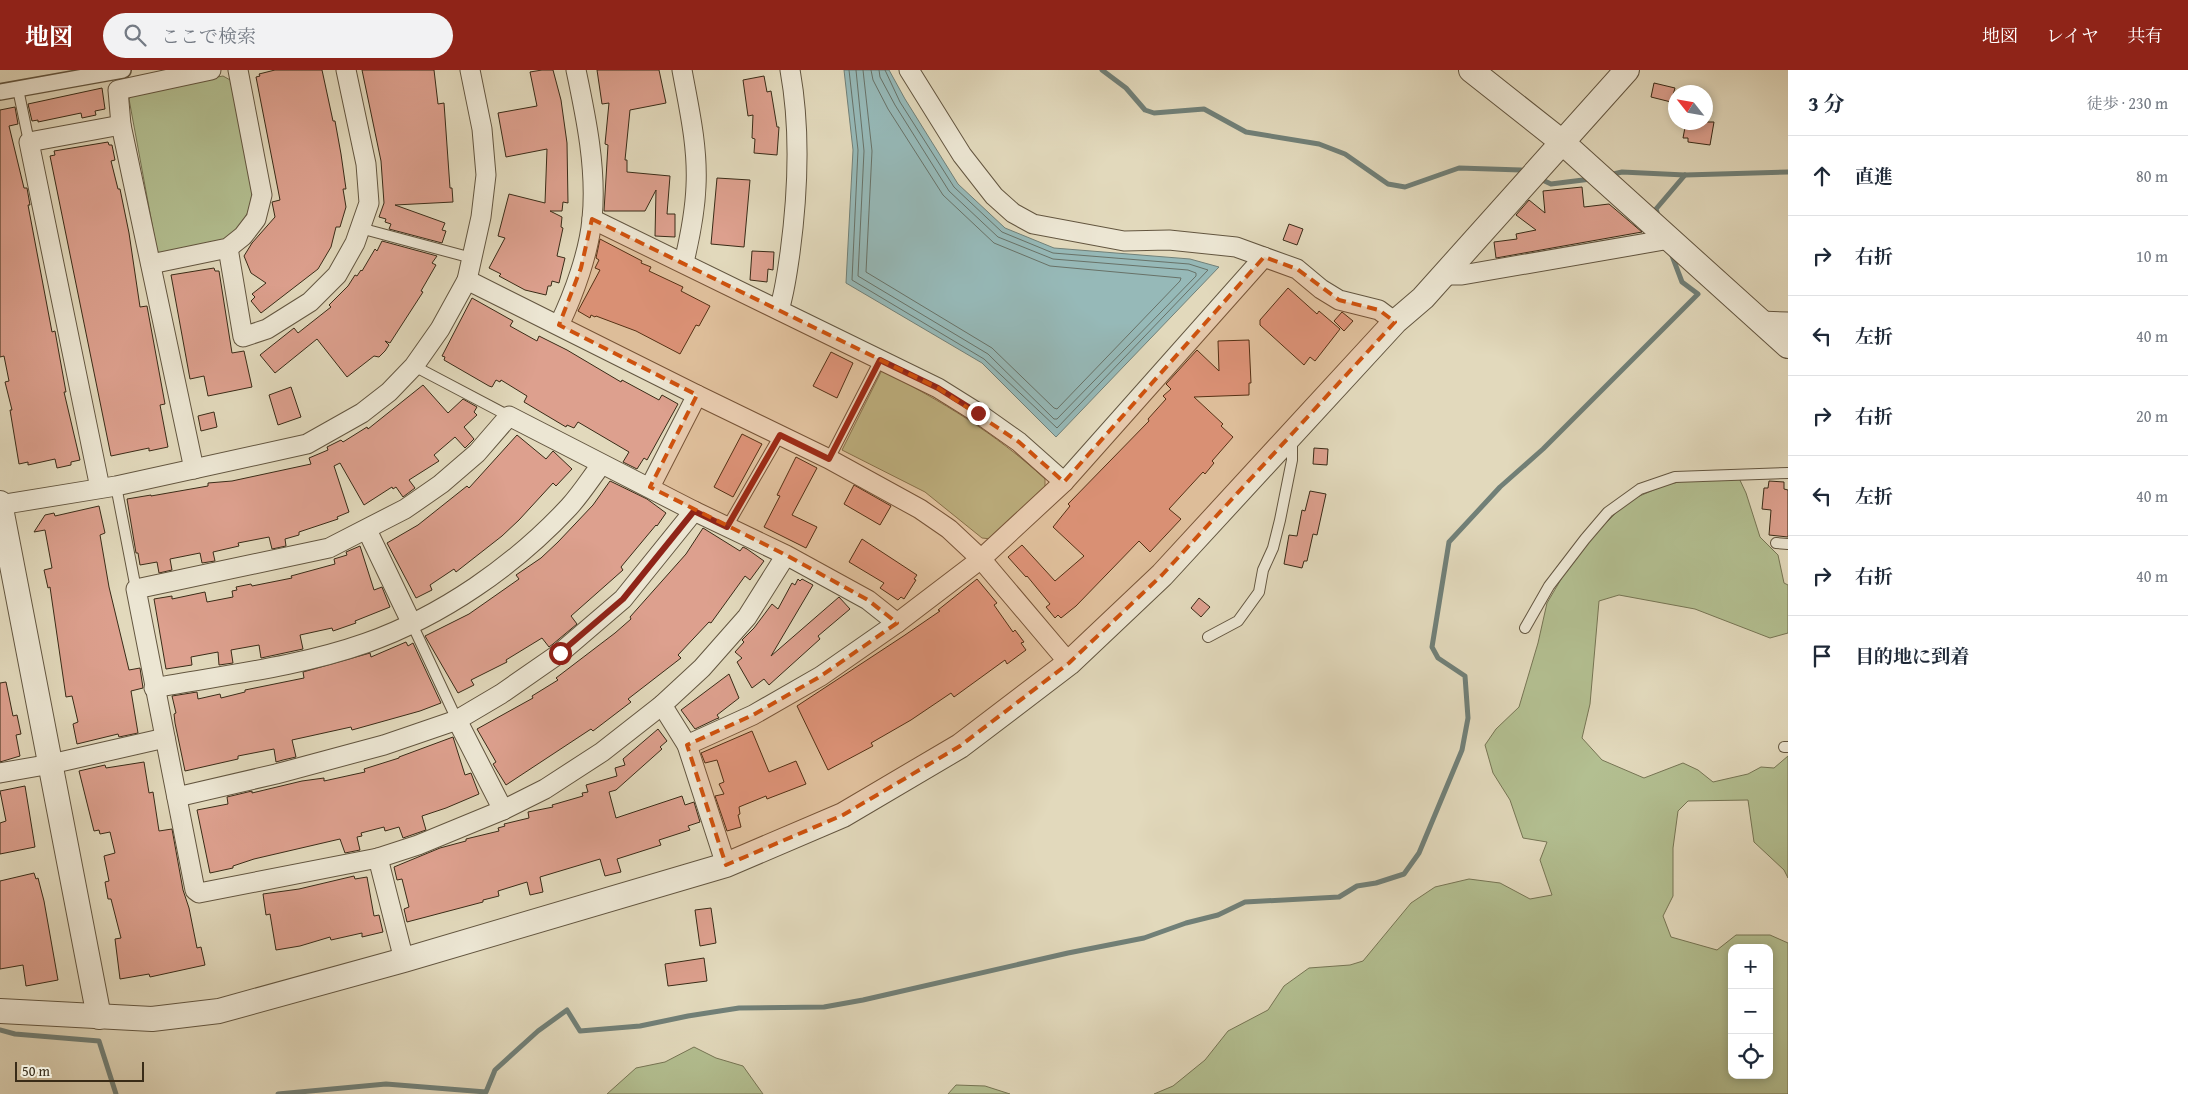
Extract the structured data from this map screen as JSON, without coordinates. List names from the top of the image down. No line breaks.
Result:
{"scale_bar":"50 m","north":"top left","page":{"header":"地図","search":"ここで検索","nav":["地図","レイヤ","共有"],"heading":["3 分","徒歩 · 230 m"],"list":[["直進","80 m"],["右折","10 m"],["左折","40 m"],["右折","20 m"],["左折","40 m"],["右折","40 m"],"目的地に到着"],"map_buttons":["+","−"],"scale":"50 m"}}
